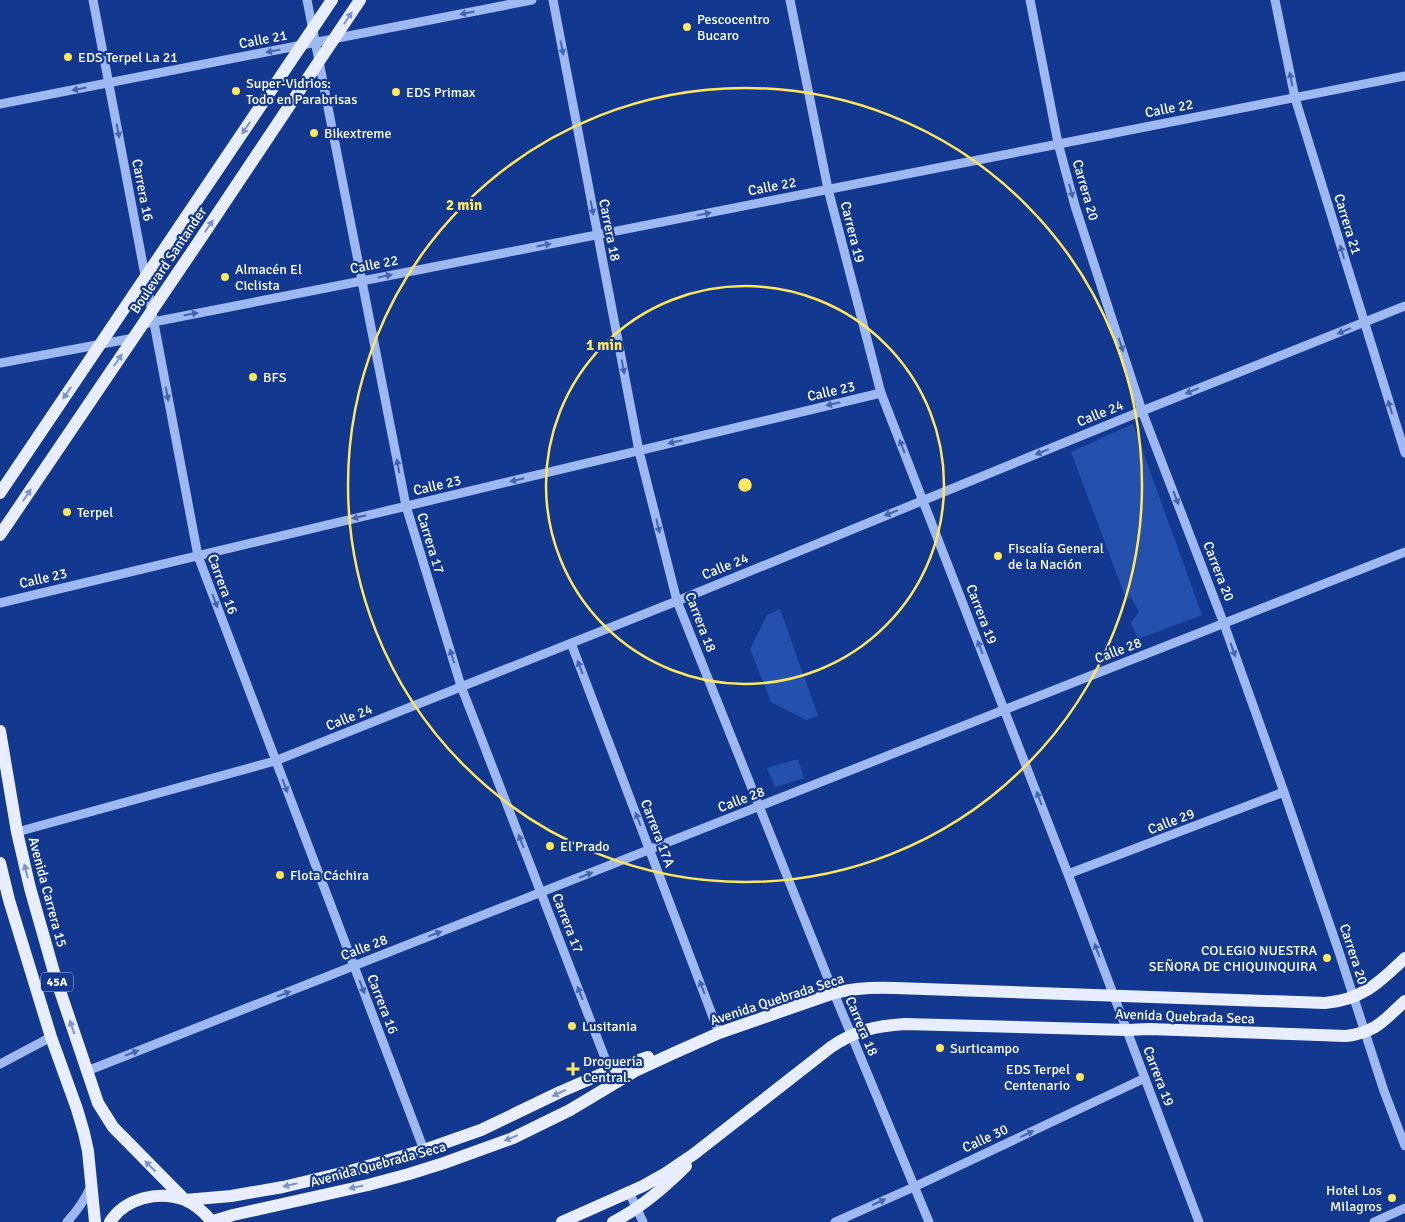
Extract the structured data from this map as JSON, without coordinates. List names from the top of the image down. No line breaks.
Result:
{"streets":{"main road":["Boulevard Santander","Avenida Carrera 15","45A","Avenida Quebrada Seca"],"street":["Calle 21","Calle 22","Carrera 16","Carrera 20","Carrera 21","Carrera 18","Carrera 19","Calle 23","Calle 24","Carrera 17","Calle 28","Calle 29","Carrera 17A","Calle 30"]},"crossings":[["Calle 21","Carrera 16"],["Calle 21","Boulevard Santander"],["Calle 21","Carrera 17"],["Calle 22","Carrera 16"],["Calle 22","Carrera 20"],["Calle 22","Carrera 21"],["Calle 22","Carrera 18"],["Calle 22","Carrera 19"],["Calle 22","Boulevard Santander"],["Calle 22","Carrera 17"],["Carrera 16","Boulevard Santander"],["Carrera 16","Calle 23"],["Carrera 16","Calle 24"],["Carrera 16","Calle 28"],["Carrera 20","Calle 24"],["Carrera 20","Calle 28"],["Carrera 20","Calle 29"],["Carrera 20","Avenida Quebrada Seca"],["Carrera 21","Calle 24"],["Carrera 18","Calle 23"],["Carrera 18","Calle 24"],["Carrera 18","Calle 28"],["Carrera 18","Avenida Quebrada Seca"],["Carrera 18","Calle 30"],["Carrera 19","Calle 23"],["Carrera 19","Calle 24"],["Carrera 19","Calle 28"],["Carrera 19","Calle 29"],["Carrera 19","Avenida Quebrada Seca"],["Carrera 19","Calle 30"],["Boulevard Santander","Carrera 17"],["Calle 23","Carrera 17"],["Calle 24","Carrera 17"],["Calle 24","Carrera 17A"],["Calle 24","Avenida Carrera 15"],["Carrera 17","Calle 28"],["Calle 28","Carrera 17A"],["Calle 28","Avenida Carrera 15"],["Carrera 17A","Avenida Quebrada Seca"],["Avenida Carrera 15","45A"],["45A","Avenida Quebrada Seca"]],"one_way":["Calle 21","Calle 22","Carrera 16","Carrera 20","Carrera 21","Carrera 18","Carrera 19","Calle 23","Calle 24","Carrera 17","Calle 28","Carrera 17A","Calle 30"],"places":{"other":["Pescocentro Bucaro","EDS Terpel La 21","Super-Vidrios: Todo en Parabrisas","EDS Primax","Bikextreme","Almacén El Ciclista","BFS","Terpel","Fiscalía General de la Nación","El Prado","Flota Cáchira","COLEGIO NUESTRA SEÑORA DE CHIQUINQUIRA","Lusitania","Surticampo","EDS Terpel Centenario","Hotel Los Milagros"],"health":["Droguería Central."]},"rings":["2 min","1 min"]}
